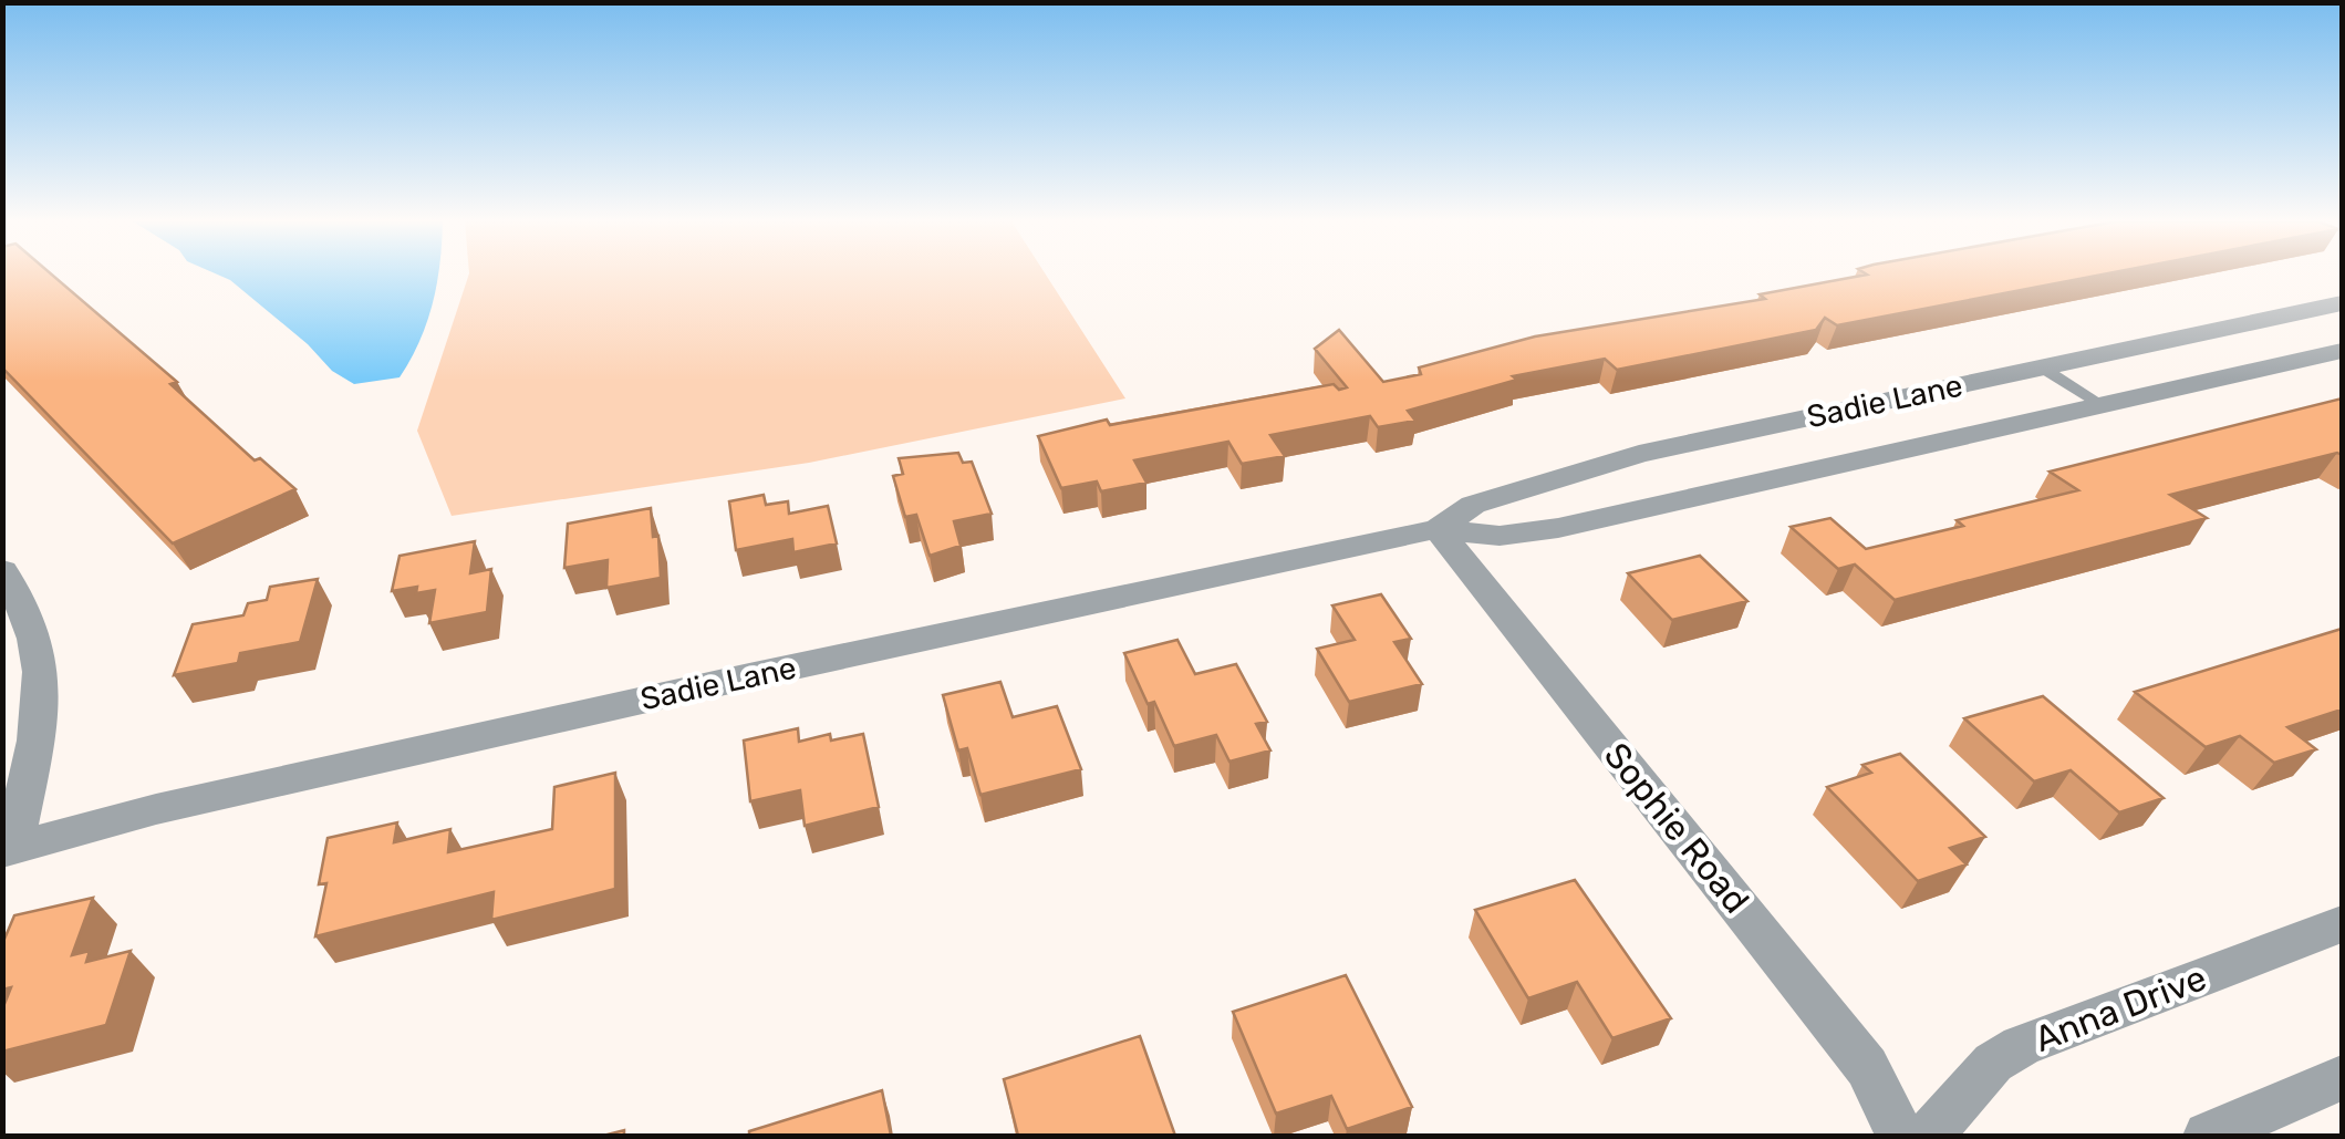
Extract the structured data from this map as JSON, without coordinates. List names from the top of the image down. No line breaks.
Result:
{"streets":{"street":["Sadie Lane","Sophie Road","Anna Drive"]},"crossings":[["Sadie Lane","Sophie Road"]]}
